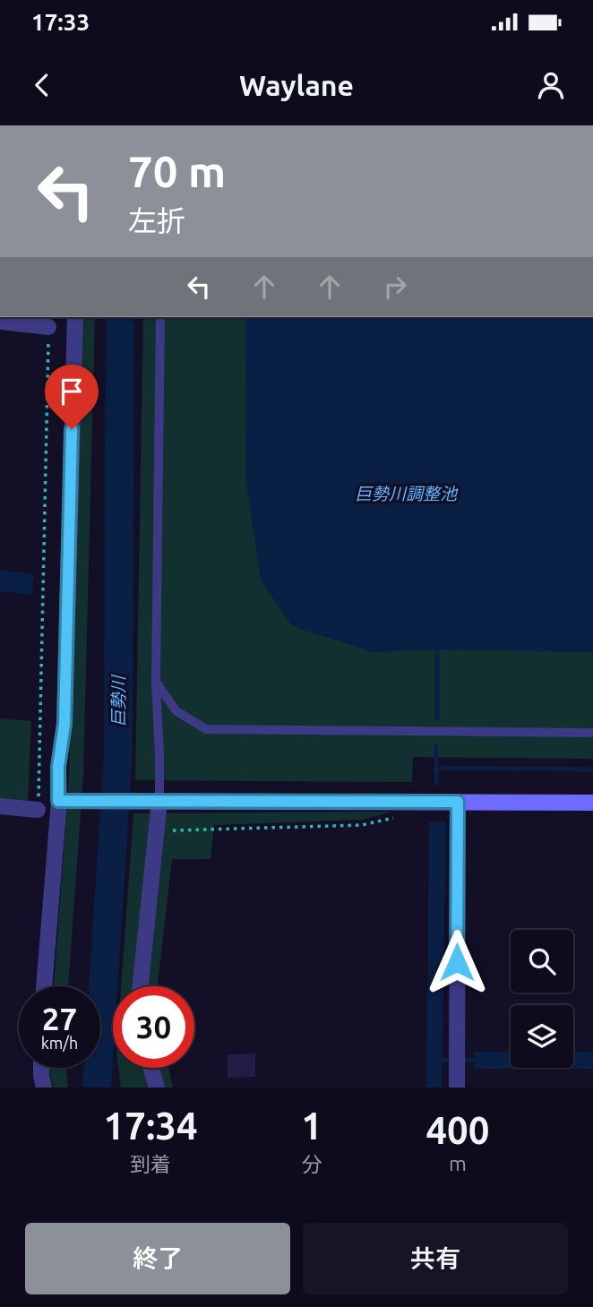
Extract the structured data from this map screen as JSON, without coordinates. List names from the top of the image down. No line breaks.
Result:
{"water":["巨勢川調整池","巨勢川"],"page":{"status":"17:33","header":"Waylane","turn":["70 m","左折"],"speed":"27 km/h","limit":"30","eta":["17:34","到着","1","分","400","m"],"buttons":["終了","共有"]}}
